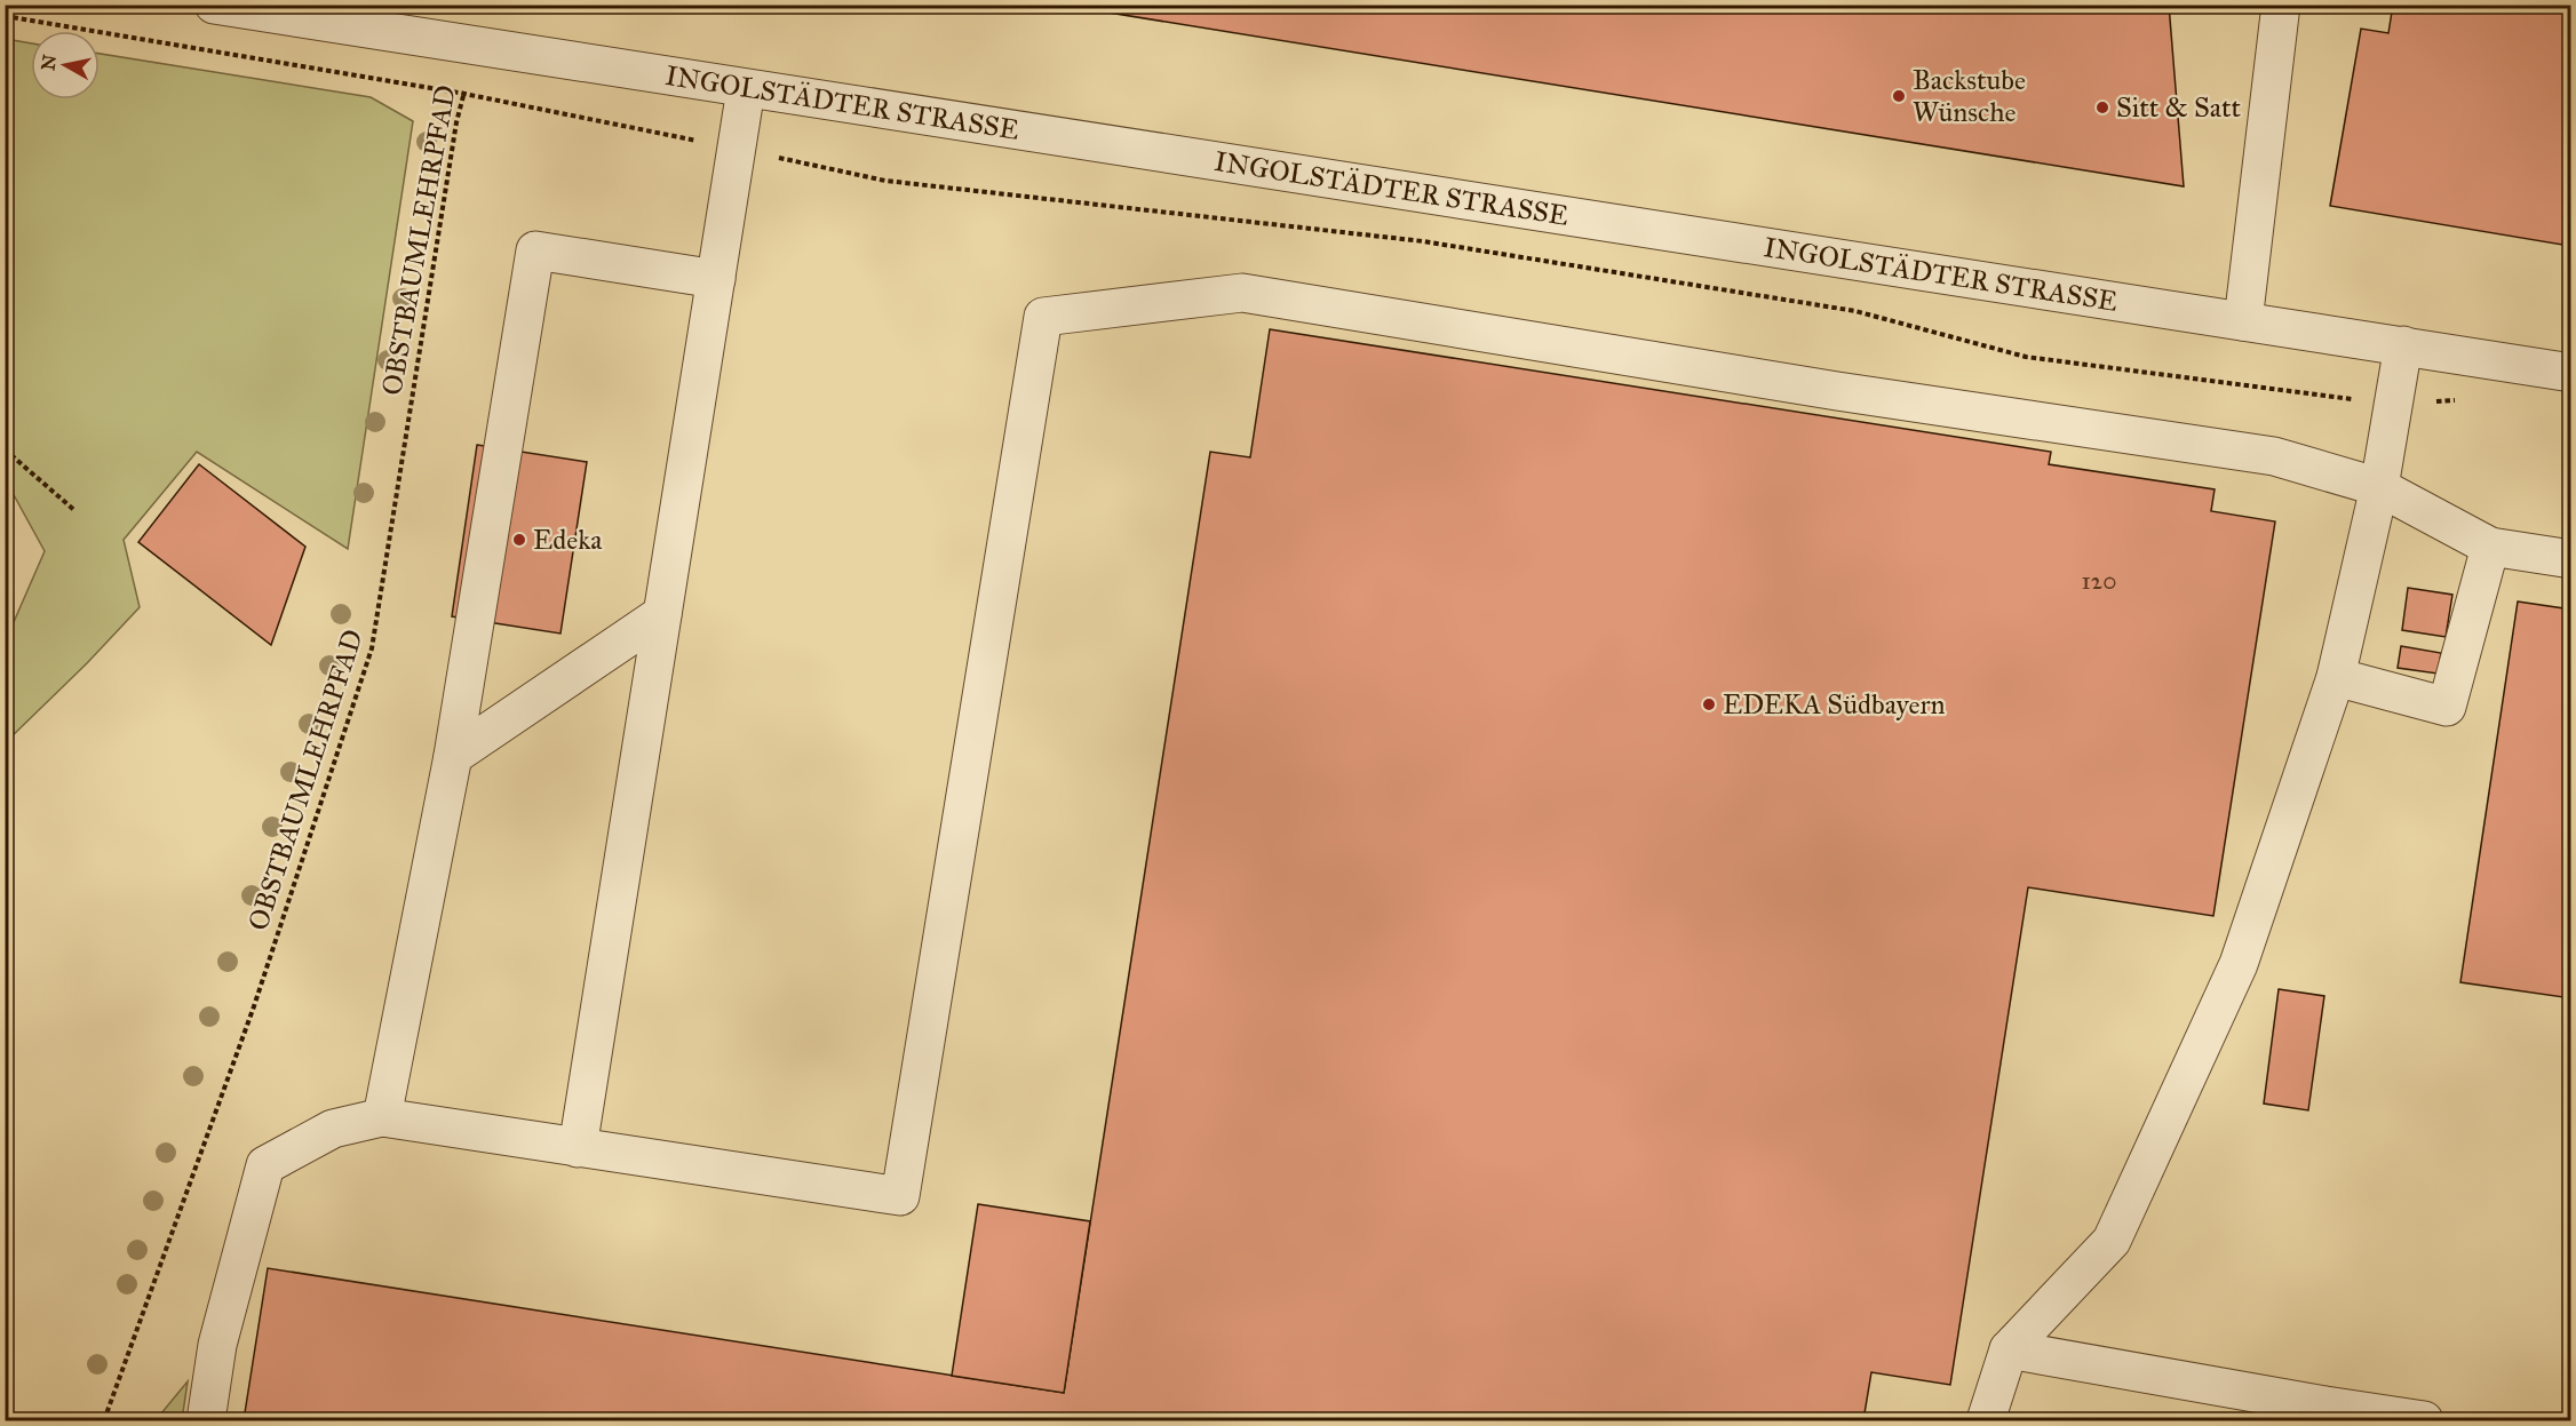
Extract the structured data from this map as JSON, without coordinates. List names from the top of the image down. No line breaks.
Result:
{"streets":{"street":["INGOLSTÄDTER STRASSE"],"path":["OBSTBAUMLEHRPFAD"]},"crossings":[["INGOLSTÄDTER STRASSE","OBSTBAUMLEHRPFAD"]],"places":["Backstube Wünsche","Sitt & Satt","Edeka","EDEKA Südbayern"],"house_numbers":["120"],"north":"left"}
